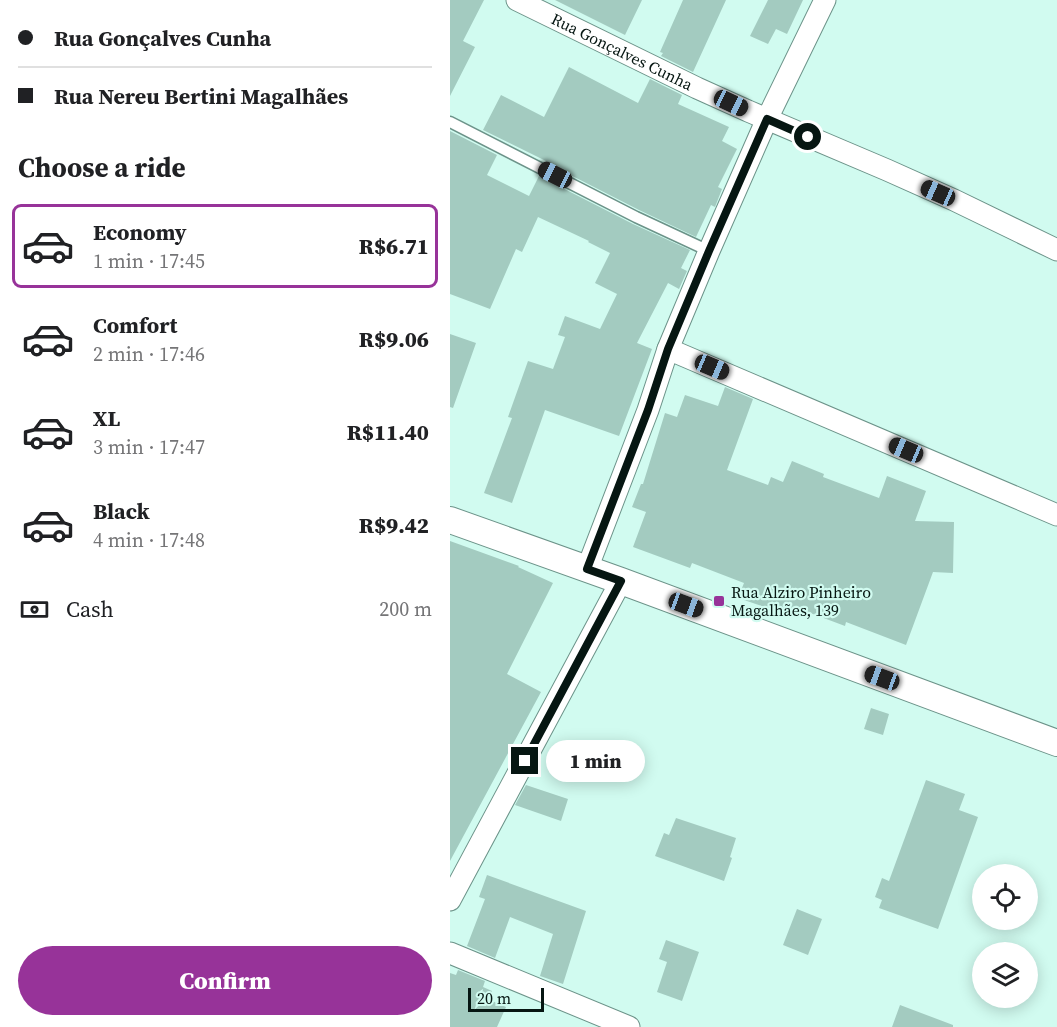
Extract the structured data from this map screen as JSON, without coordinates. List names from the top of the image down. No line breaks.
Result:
{"streets":{"street":["Rua Gonçalves Cunha"]},"places":{"transit":["Rua Alziro Pinheiro Magalhães, 139"]},"scale_bar":"20 m","page":{"banner":["Rua Gonçalves Cunha","Rua Nereu Bertini Magalhães"],"heading":"Choose a ride","list":[{"name":"Economy","note":"1 min · 17:45","value":"R$6.71"},{"name":"Comfort","note":"2 min · 17:46","value":"R$9.06"},{"name":"XL","note":"3 min · 17:47","value":"R$11.40"},{"name":"Black","note":"4 min · 17:48","value":"R$9.42"}],"pay":["Cash","200 m"],"bubble":"1 min","buttons":"Confirm","scale":"20 m"}}
